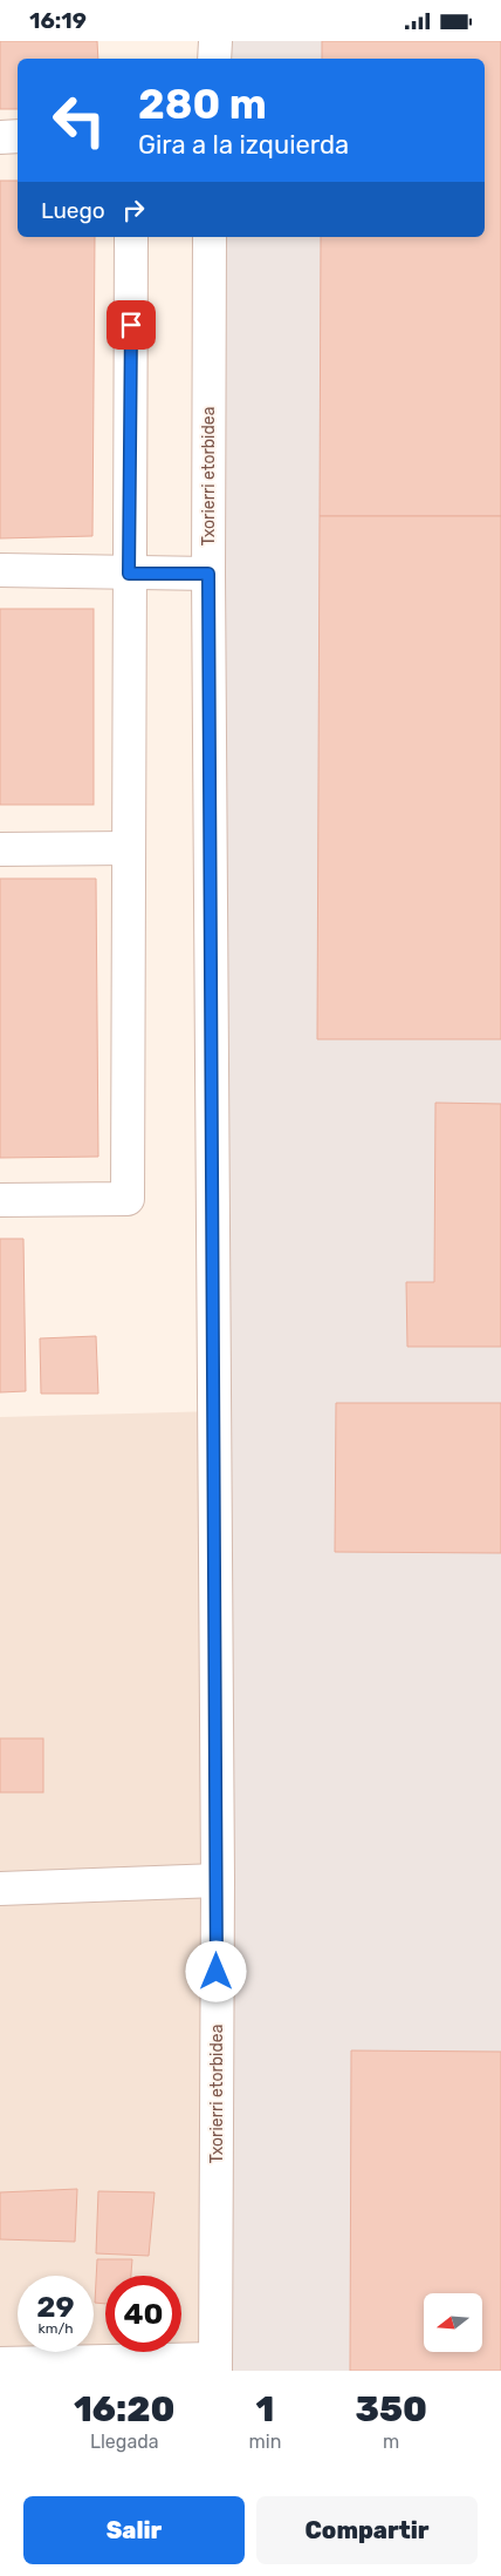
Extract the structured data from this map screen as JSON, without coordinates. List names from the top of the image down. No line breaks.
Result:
{"streets":{"street":["Txorierri etorbidea"]},"north":"left","page":{"status":"16:19","turn":["280 m","Gira a la izquierda"],"then":"Luego","speed":"29 km/h","limit":"40","eta":["16:20","Llegada","1","min","350","m"],"buttons":["Salir","Compartir"]}}
